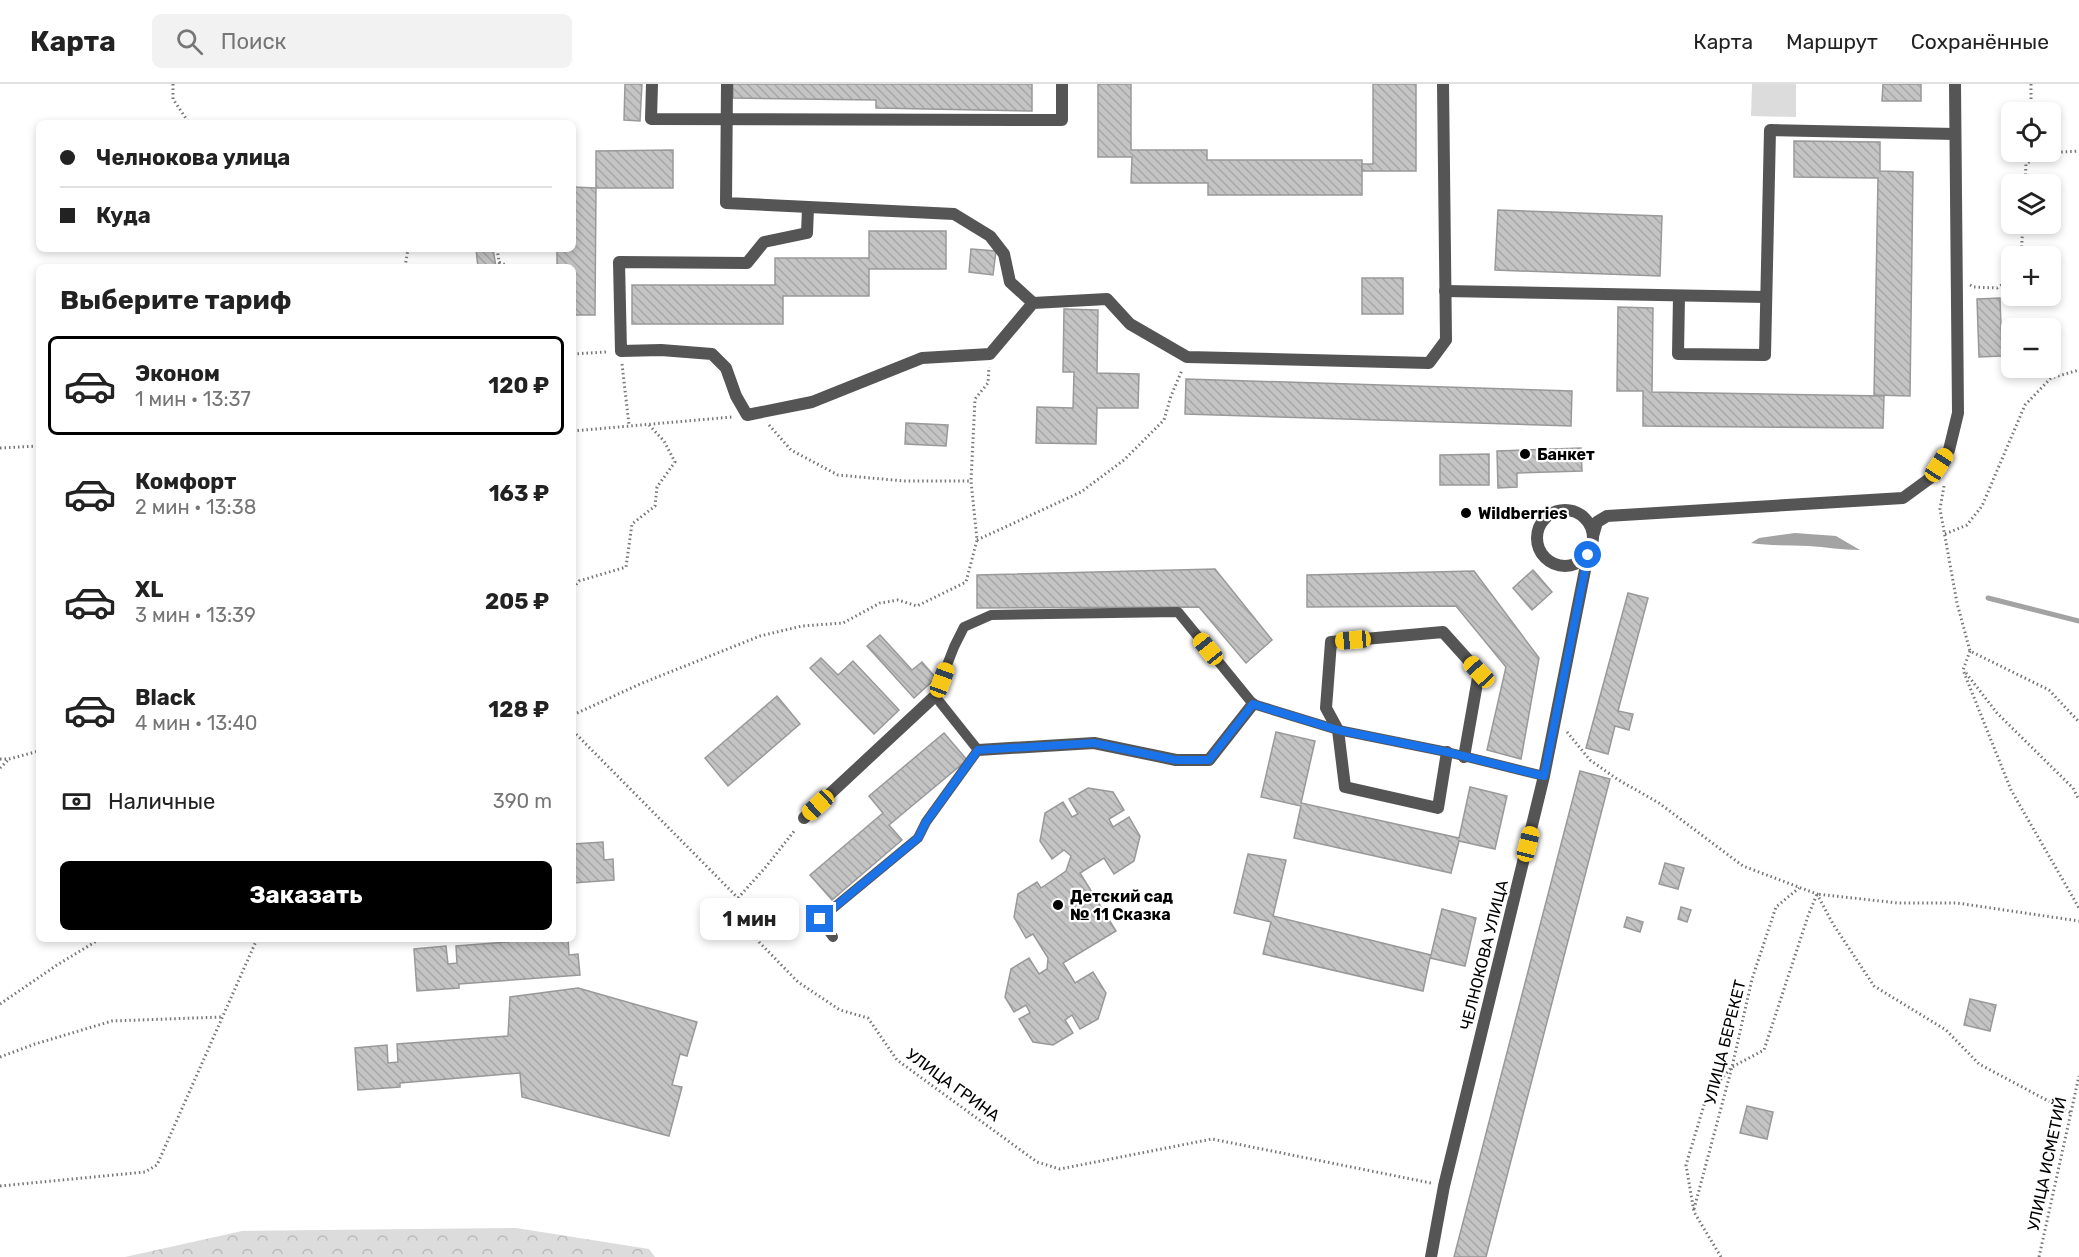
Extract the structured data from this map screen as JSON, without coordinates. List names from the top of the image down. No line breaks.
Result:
{"streets":{"street":["ЧЕЛНОКОВА УЛИЦА"],"path":["УЛИЦА БЕРЕКЕТ","УЛИЦА ГРИНА","УЛИЦА ИСМЕТИЙ"]},"crossings":[["ЧЕЛНОКОВА УЛИЦА","УЛИЦА ГРИНА"]],"places":["Банкет","Wildberries","Детский сад № 11 Сказка"],"page":{"header":"Карта","search":"Поиск","nav":["Карта","Маршрут","Сохранённые"],"map_buttons":["+","−"],"banner":["Челнокова улица","Куда"],"heading":"Выберите тариф","list":[{"name":"Эконом","note":"1 мин · 13:37","value":"120 ₽"},{"name":"Комфорт","note":"2 мин · 13:38","value":"163 ₽"},{"name":"XL","note":"3 мин · 13:39","value":"205 ₽"},{"name":"Black","note":"4 мин · 13:40","value":"128 ₽"}],"pay":["Наличные","390 m"],"buttons":"Заказать","bubble":"1 мин"}}
